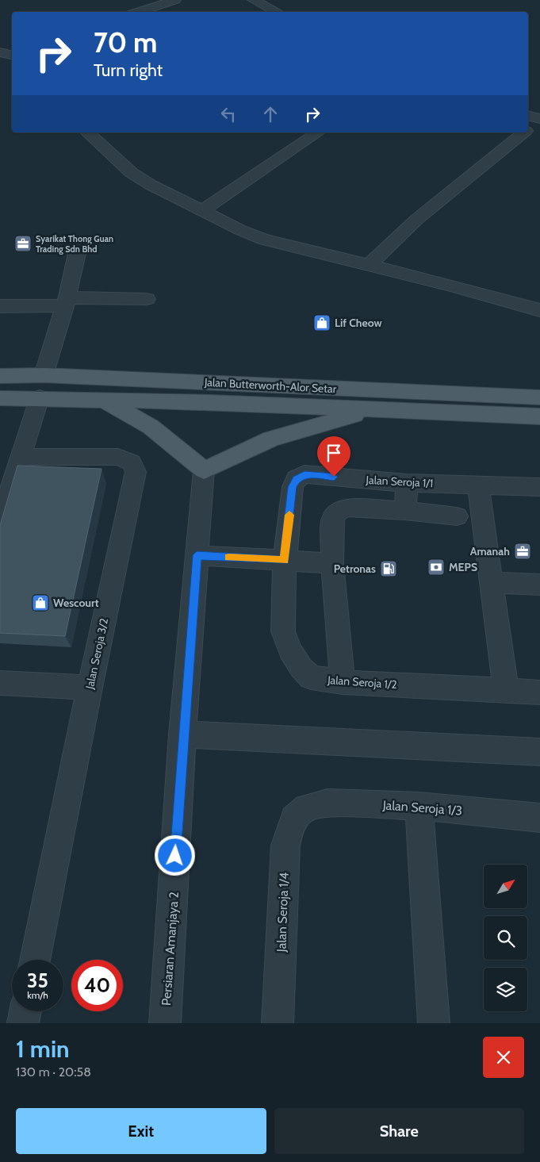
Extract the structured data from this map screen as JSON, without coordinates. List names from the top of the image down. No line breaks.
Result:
{"streets":{"main road":["Jalan Butterworth-Alor Setar"],"street":["Jalan Seroja 1/1","Jalan Seroja 3/2","Jalan Seroja 1/2","Jalan Seroja 1/3","Jalan Seroja 1/4","Persiaran Amanjaya 2"]},"crossings":[["Jalan Seroja 1/1","Jalan Seroja 1/2"],["Jalan Seroja 1/3","Jalan Seroja 1/4"]],"places":{"office":["Syarikat Thong Guan Trading Sdn Bhd","Amanah"],"shop":["Lif Cheow","Wescourt"],"bank":["MEPS"],"fuel station":["Petronas"]},"north":"top right","page":{"turn":["70 m","Turn right"],"speed":"35 km/h","limit":"40","heading":["1 min","130 m · 20:58"],"buttons":["Exit","Share"]}}
